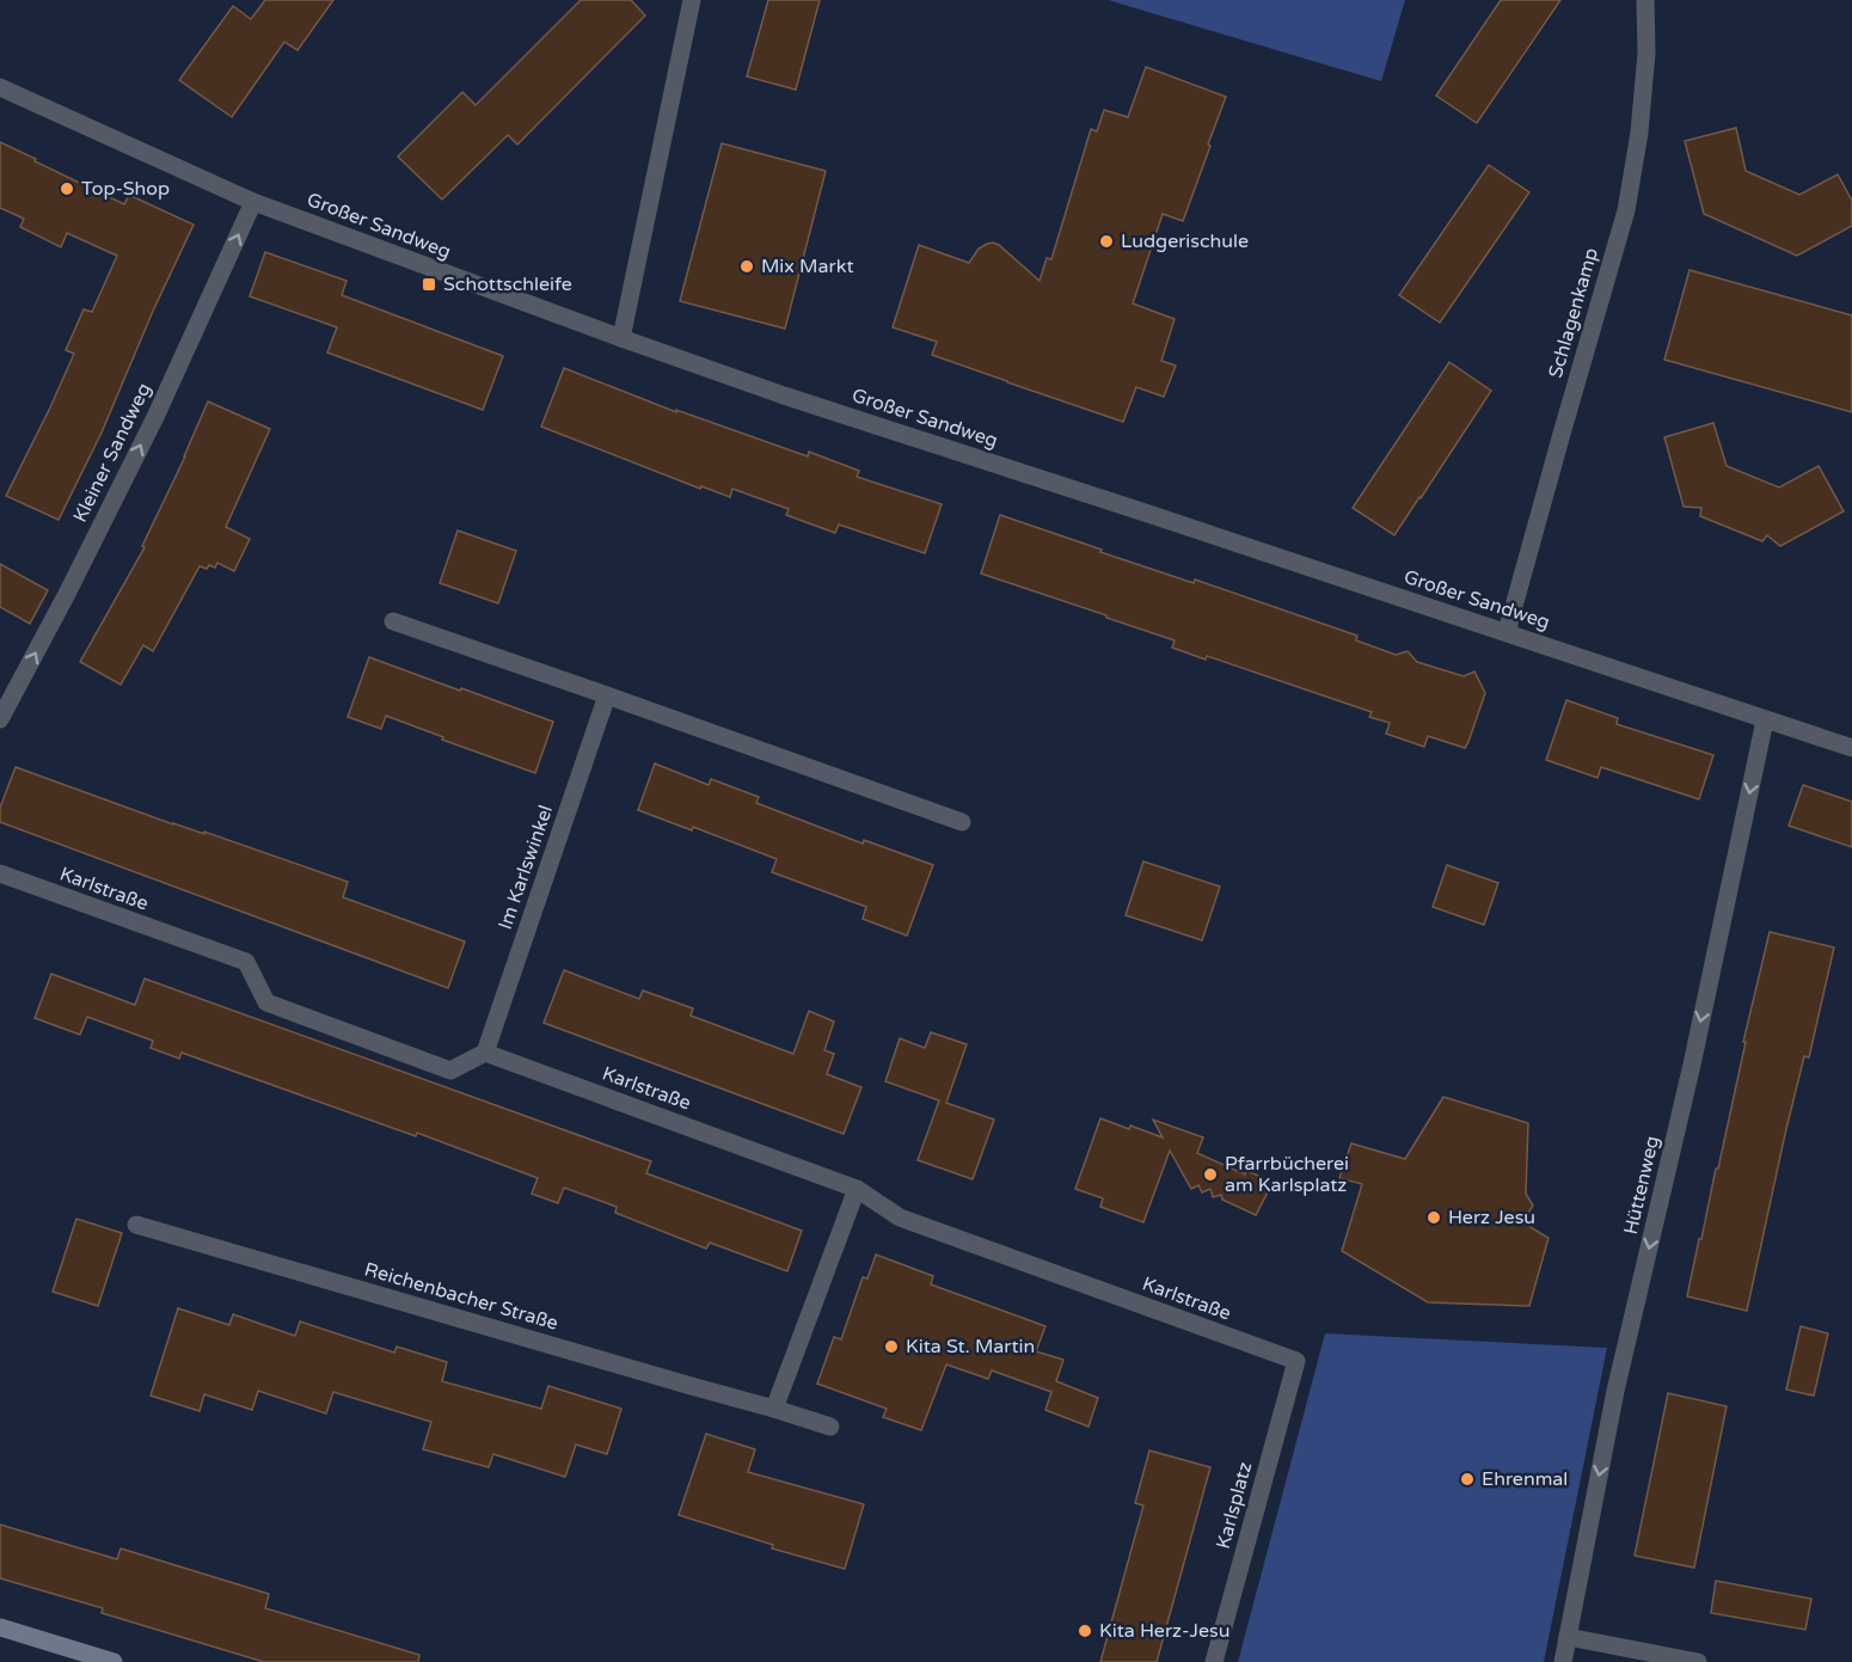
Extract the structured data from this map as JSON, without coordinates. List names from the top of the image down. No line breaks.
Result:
{"streets":{"street":["Großer Sandweg","Schlagenkamp","Kleiner Sandweg","Im Karlswinkel","Karlstraße","Hüttenweg","Reichenbacher Straße","Karlsplatz"]},"crossings":[["Großer Sandweg","Schlagenkamp"],["Großer Sandweg","Kleiner Sandweg"],["Großer Sandweg","Hüttenweg"],["Im Karlswinkel","Karlstraße"],["Karlstraße","Karlsplatz"]],"one_way":["Kleiner Sandweg","Hüttenweg"],"places":{"other":["Top-Shop","Ludgerischule","Mix Markt","Pfarrbücherei am Karlsplatz","Herz Jesu","Kita St. Martin","Ehrenmal","Kita Herz-Jesu"],"transit":["Schottschleife"]}}
